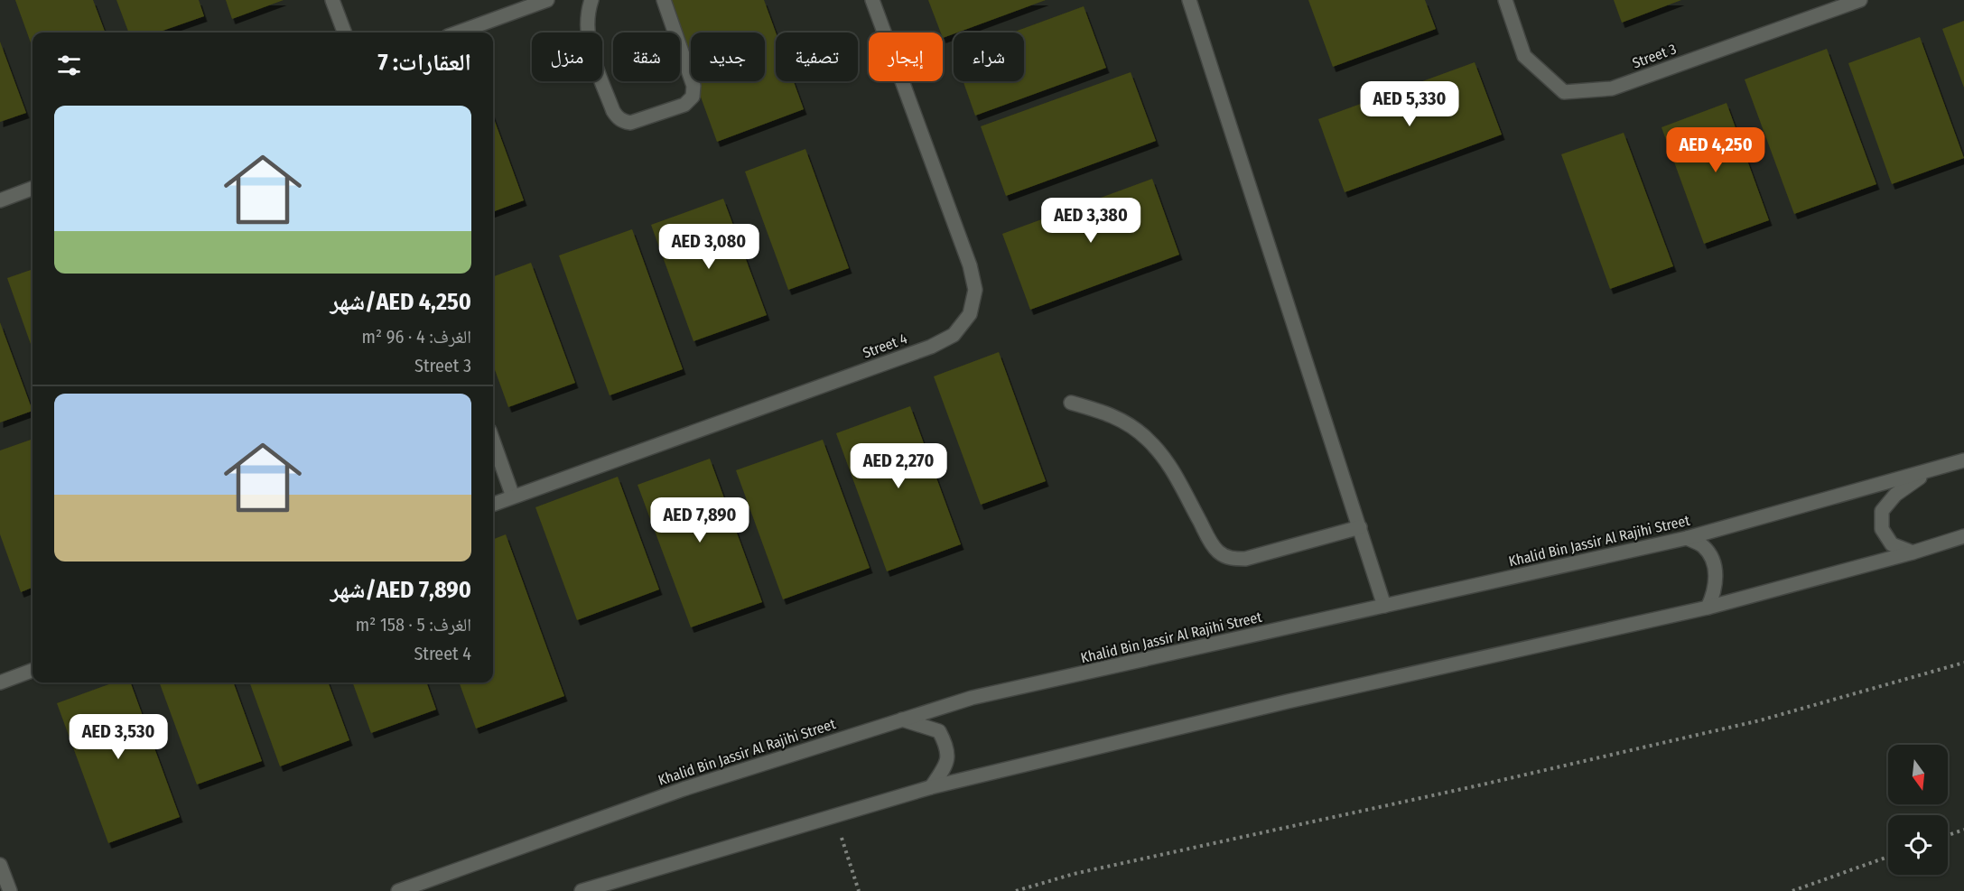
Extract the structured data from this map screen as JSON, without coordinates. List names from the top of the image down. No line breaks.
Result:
{"streets":{"street":["Street 3","Street 4","Khalid Bin Jassir Al Rajihi Street"]},"north":"bottom","page":{"chip":["شراء","إيجار","تصفية","جديد","شقة","منزل"],"heading":"العقارات: 7","price":["AED 5,330","AED 4,250","AED 3,380","AED 3,080","AED 2,270","AED 7,890","AED 3,530"],"list":[{"name":"AED 4,250/شهر","note":"الغرف: 4 · 96 m² · Street 3"},{"name":"AED 7,890/شهر","note":"الغرف: 5 · 158 m² · Street 4"}]}}
